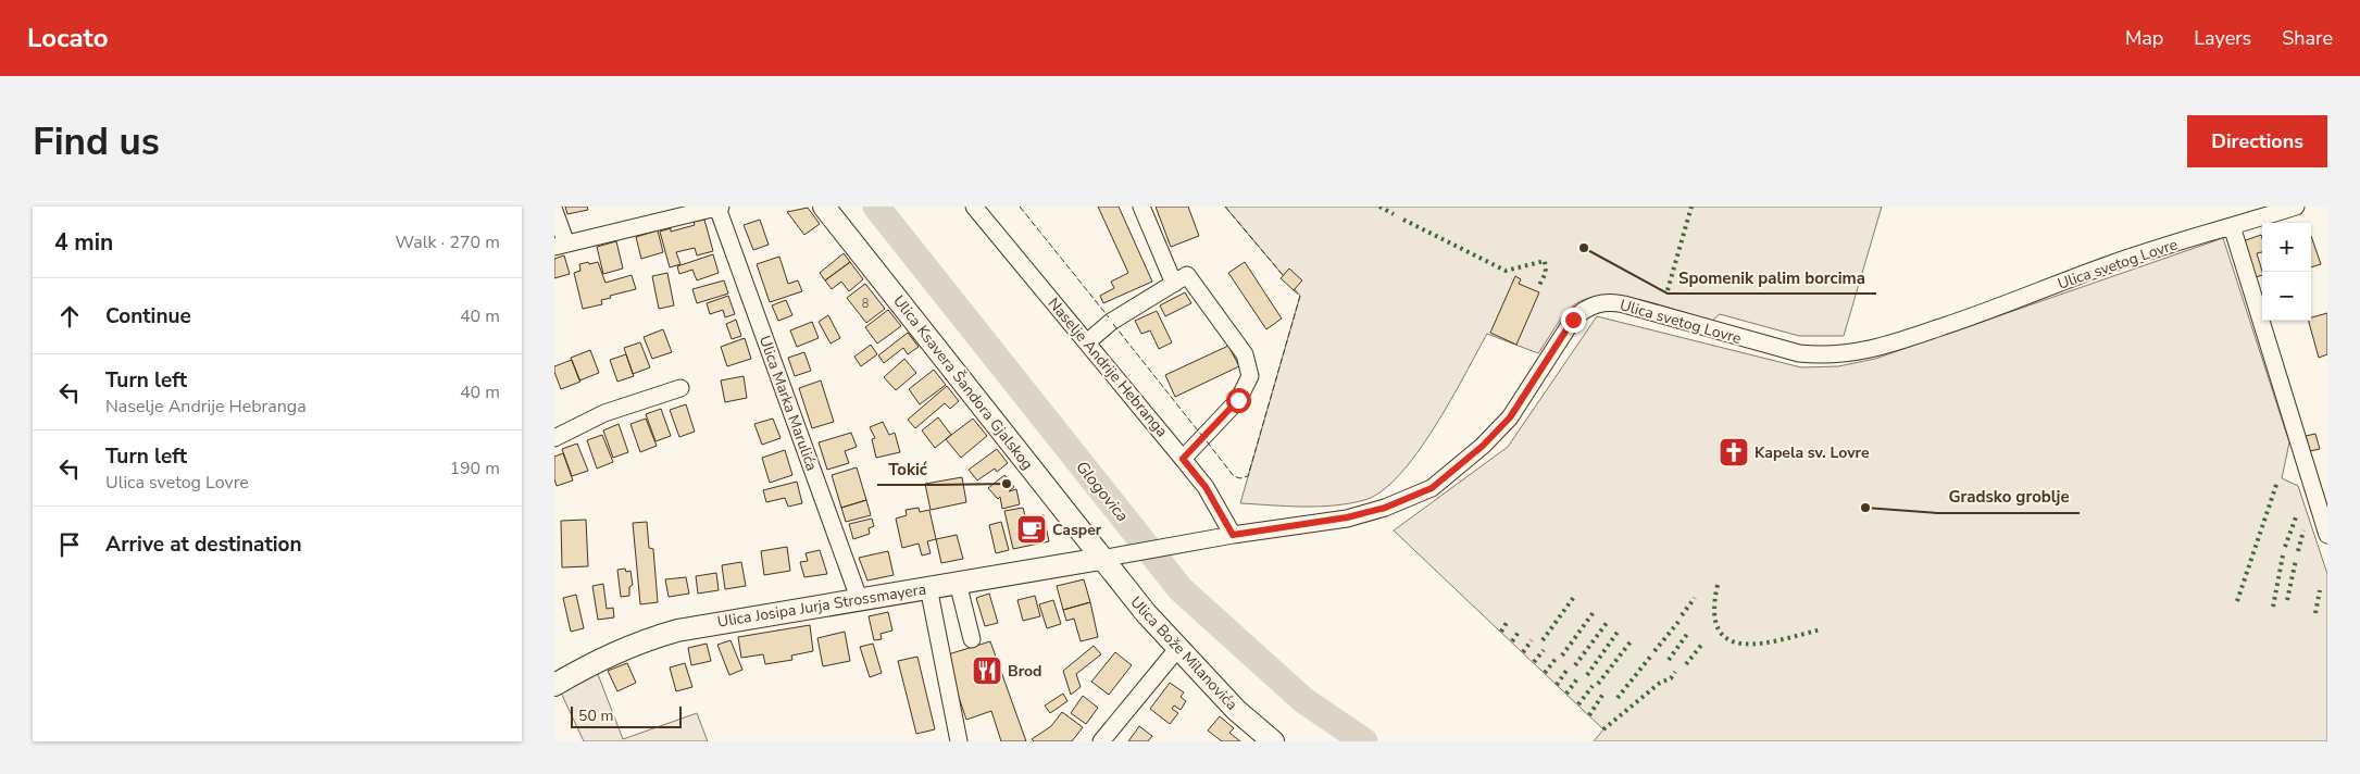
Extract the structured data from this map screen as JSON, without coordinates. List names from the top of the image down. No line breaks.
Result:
{"streets":{"main road":["Ulica Ksavera Šandora Gjalskog","Ulica Josipa Jurja Strossmayera","Ulica Bože Milanovića"],"street":["Ulica svetog Lovre","Naselje Andrije Hebranga","Ulica Marka Marulića"]},"crossings":[["Ulica svetog Lovre","Naselje Andrije Hebranga"],["Ulica svetog Lovre","Ulica Ksavera Šandora Gjalskog"],["Ulica svetog Lovre","Ulica Josipa Jurja Strossmayera"],["Ulica svetog Lovre","Ulica Bože Milanovića"],["Ulica Ksavera Šandora Gjalskog","Ulica Josipa Jurja Strossmayera"],["Ulica Ksavera Šandora Gjalskog","Ulica Bože Milanovića"],["Ulica Marka Marulića","Ulica Josipa Jurja Strossmayera"],["Ulica Josipa Jurja Strossmayera","Ulica Bože Milanovića"]],"water":["Glogovica"],"places":{"other":["Spomenik palim borcima","Tokić","Gradsko groblje"],"church":["Kapela sv. Lovre"],"cafe":["Casper"],"restaurant":["Brod"]},"house_numbers":["8"],"scale_bar":"50 m","page":{"header":"Locato","nav":["Map","Layers","Share"],"buttons":"Directions","title":"Find us","heading":["4 min","Walk · 270 m"],"map_buttons":["+","−"],"list":[["Continue","40 m"],["Turn left","Naselje Andrije Hebranga","40 m"],["Turn left","Ulica svetog Lovre","190 m"],"Arrive at destination"],"scale":"50 m"}}
